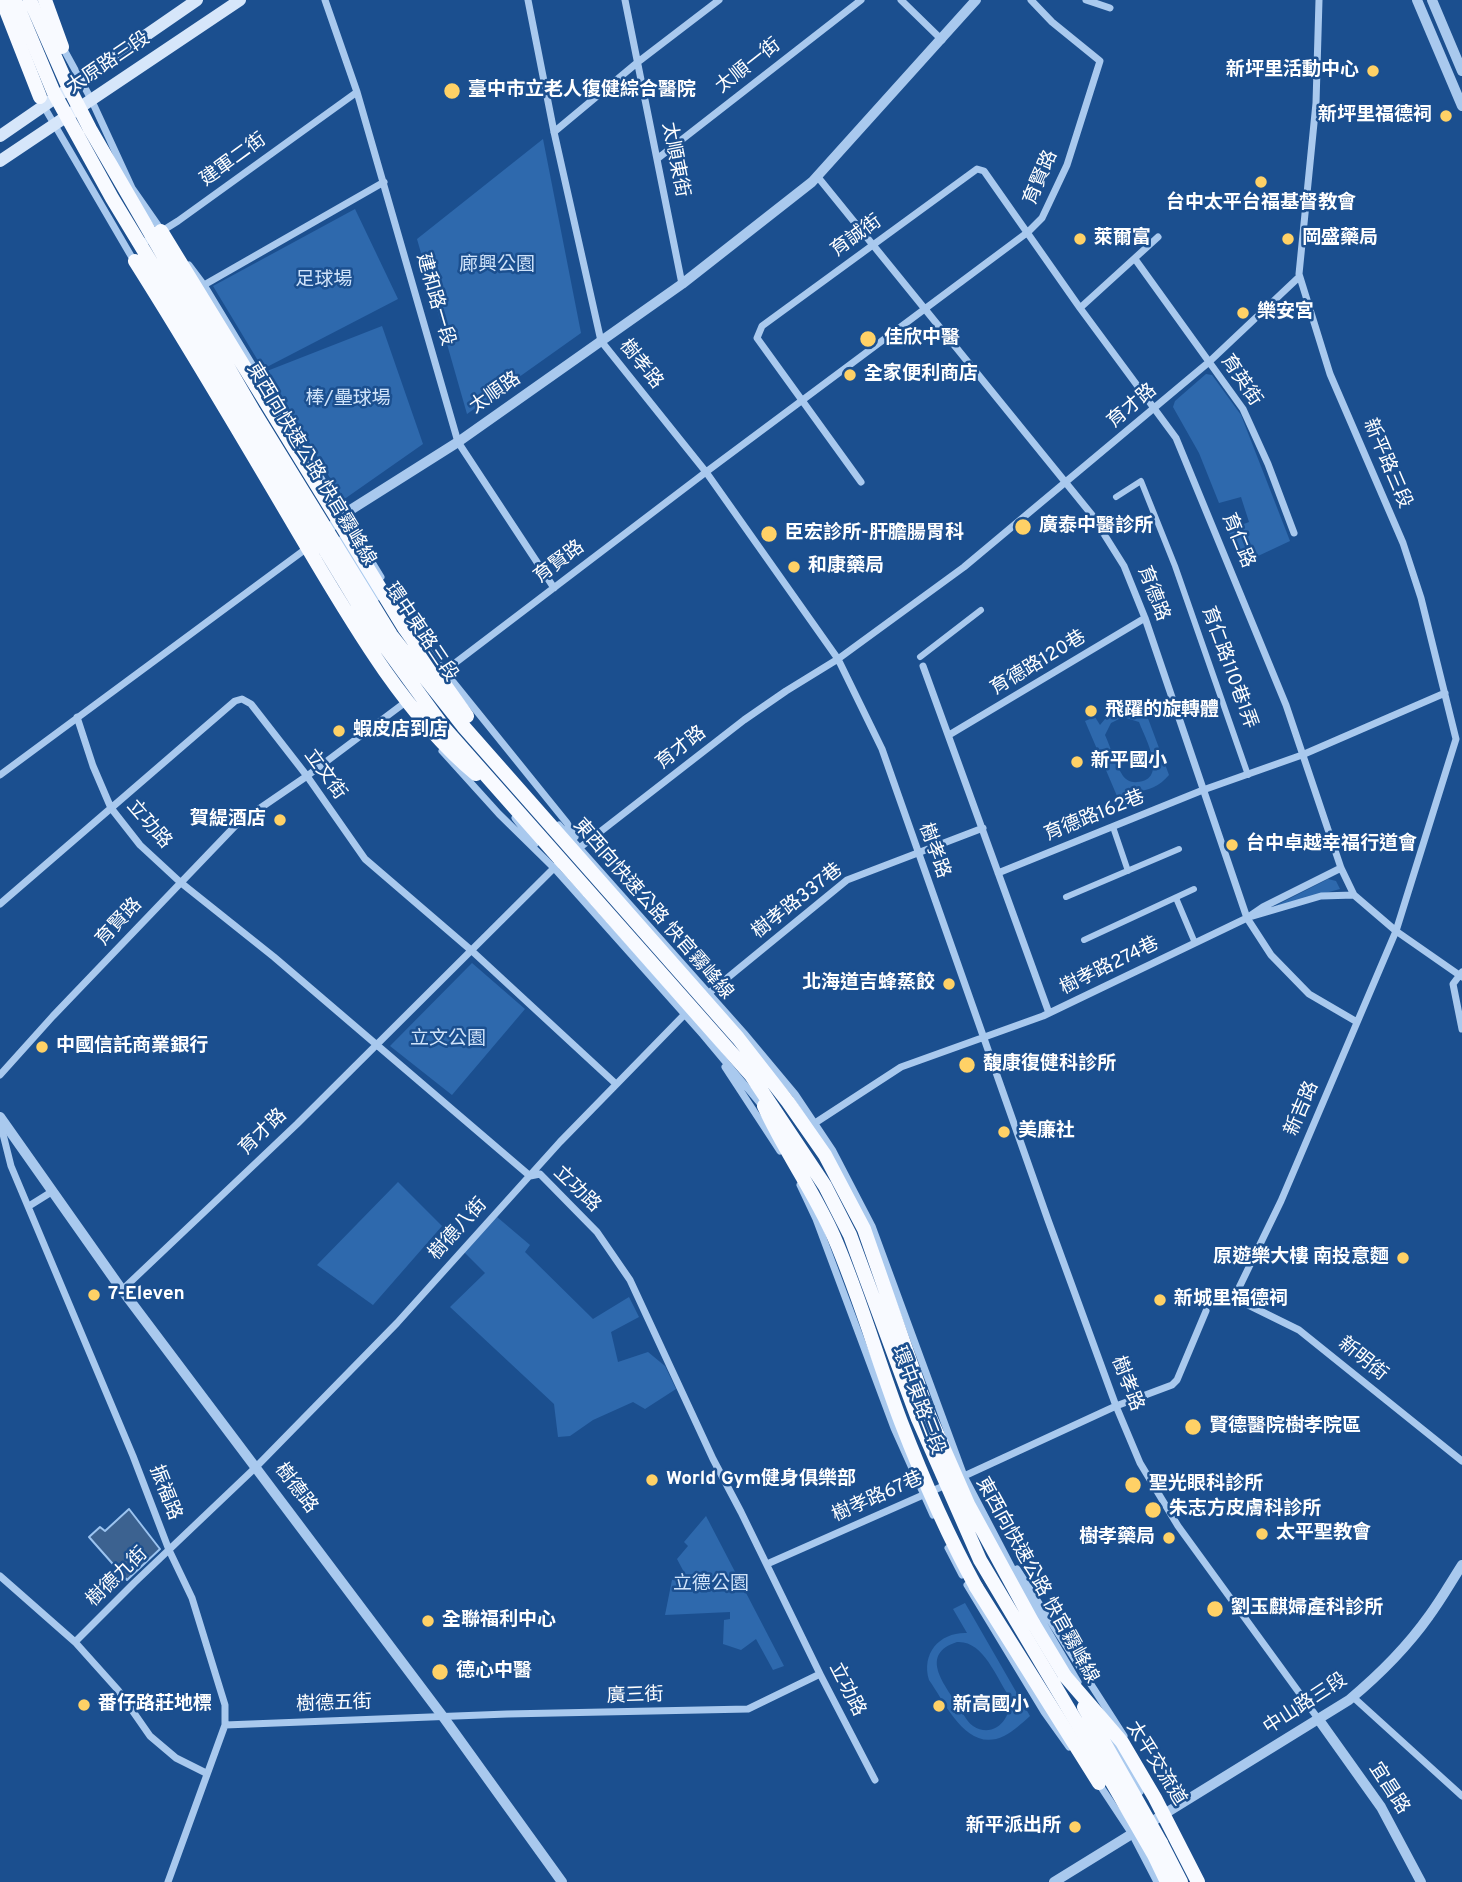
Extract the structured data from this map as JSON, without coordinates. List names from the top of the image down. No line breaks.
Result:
{"streets":{"highway":["東西向快速公路 快官霧峰線","太平交流道"],"main road":["太原路三段"],"street":["太順一街","太順東街","建軍二街","育賢路","育誠街","建和路一段","樹孝路","育英街","太順路","育才路","新平路三段","育仁路","育德路","環中東路三段","育德路120巷","育仁路110巷1弄","立文街","育德路162巷","立功路","樹孝路337巷","樹孝路274巷","新吉路","樹德八街","新明街","樹德路","振福路","樹孝路67巷","樹德九街","廣三街","樹德五街","中山路三段","宜昌路"]},"crossings":[["太原路三段","環中東路三段"],["太順一街","太順東街"],["太順東街","太順路"],["建軍二街","建和路一段"],["建軍二街","環中東路三段"],["育賢路","育誠街"],["育賢路","建和路一段"],["育賢路","樹孝路"],["育賢路","育仁路"],["育賢路","育德路"],["育賢路","環中東路三段"],["育賢路","立文街"],["育賢路","立功路"],["育誠街","育仁路"],["育誠街","育德路"],["建和路一段","太順路"],["樹孝路","太順路"],["樹孝路","育才路"],["樹孝路","樹孝路337巷"],["樹孝路","樹孝路274巷"],["樹孝路","樹孝路67巷"],["樹孝路","中山路三段"],["樹孝路","宜昌路"],["育英街","育才路"],["太順路","育德路"],["太順路","環中東路三段"],["太順路","立功路"],["育才路","新平路三段"],["育才路","育仁路"],["育才路","育德路"],["育才路","環中東路三段"],["育才路","立文街"],["育才路","立功路"],["育才路","樹德路"],["新平路三段","新吉路"],["東西向快速公路 快官霧峰線","環中東路三段"],["東西向快速公路 快官霧峰線","太平交流道"],["育德路","育德路120巷"],["育德路","育德路162巷"],["育德路","樹孝路274巷"],["育德路","新吉路"],["環中東路三段","樹孝路337巷"],["環中東路三段","樹孝路274巷"],["環中東路三段","樹德八街"],["環中東路三段","樹孝路67巷"],["環中東路三段","中山路三段"],["環中東路三段","太平交流道"],["立文街","立功路"],["立文街","樹德八街"],["立功路","樹德八街"],["立功路","樹孝路67巷"],["立功路","廣三街"],["新吉路","新明街"],["樹德八街","樹德路"],["樹德八街","樹德九街"],["樹德路","振福路"],["樹德路","樹德九街"],["樹德路","廣三街"],["樹德路","樹德五街"],["振福路","樹德九街"],["振福路","樹德五街"],["廣三街","樹德五街"],["中山路三段","宜昌路"]],"parks":["廊興公園","足球場","棒/壘球場","立文公園","立德公園"],"places":["新坪里活動中心","臺中市立老人復健綜合醫院","新坪里福德祠","台中太平台福基督教會","萊爾富","岡盛藥局","樂安宮","佳欣中醫","全家便利商店","廣泰中醫診所","臣宏診所-肝膽腸胃科","和康藥局","飛躍的旋轉體","蝦皮店到店","新平國小","賀緹酒店","台中卓越幸福行道會","北海道吉蜂蒸餃","中國信託商業銀行","馥康復健科診所","美廉社","原遊樂大樓 南投意麵","7-Eleven","新城里福德祠","賢德醫院樹孝院區","World Gym健身俱樂部","聖光眼科診所","朱志方皮膚科診所","太平聖教會","樹孝藥局","劉玉麒婦產科診所","全聯福利中心","德心中醫","番仔路莊地標","新高國小","新平派出所"]}
